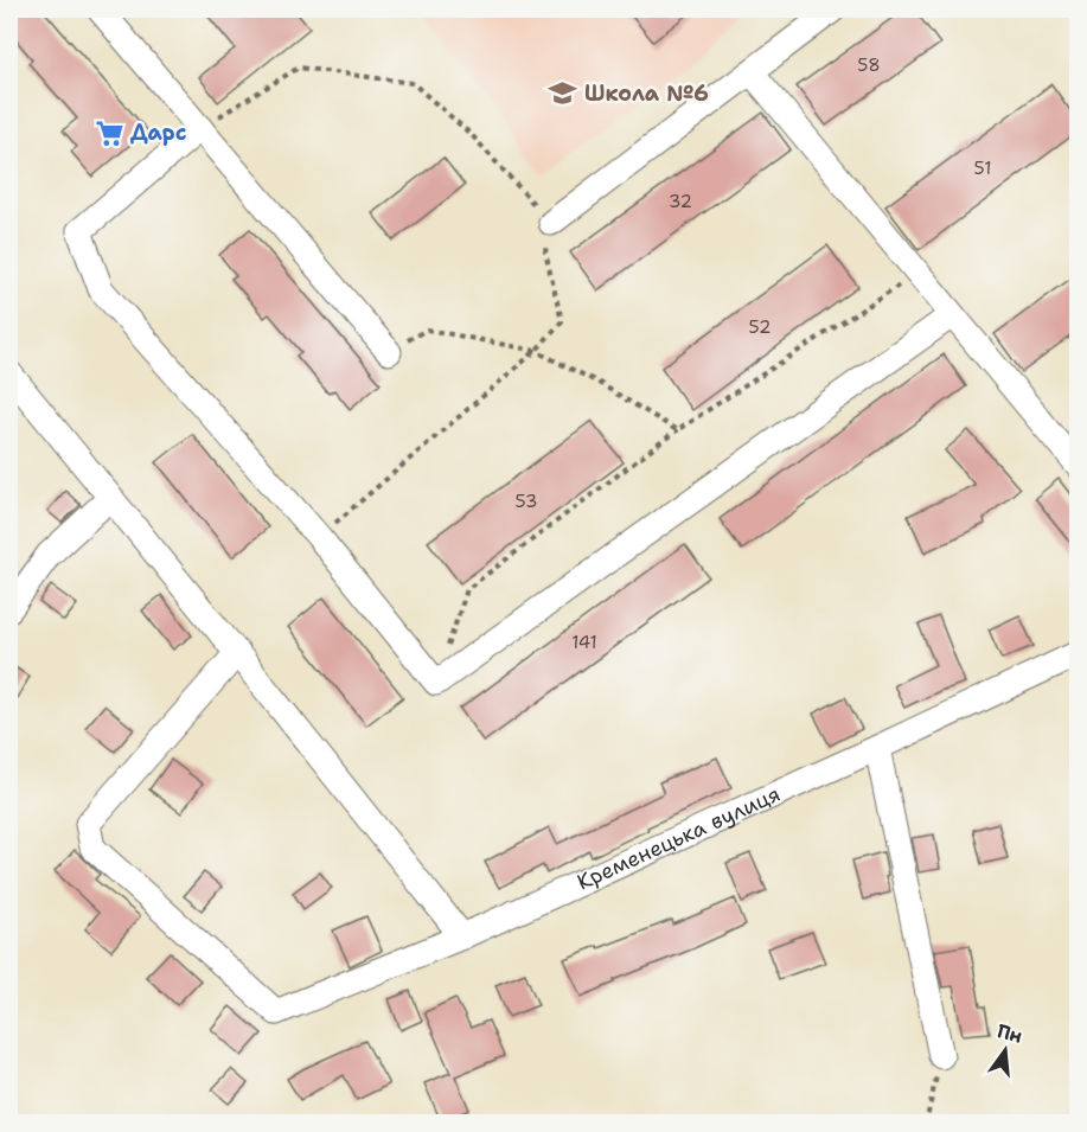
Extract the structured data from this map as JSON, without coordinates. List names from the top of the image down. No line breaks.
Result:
{"streets":{"street":["Кременецька вулиця"]},"places":{"school or university":["Школа №6"],"supermarket":["Дарс"]},"house_numbers":["58","51","32","52","53","141"],"north":"top"}
